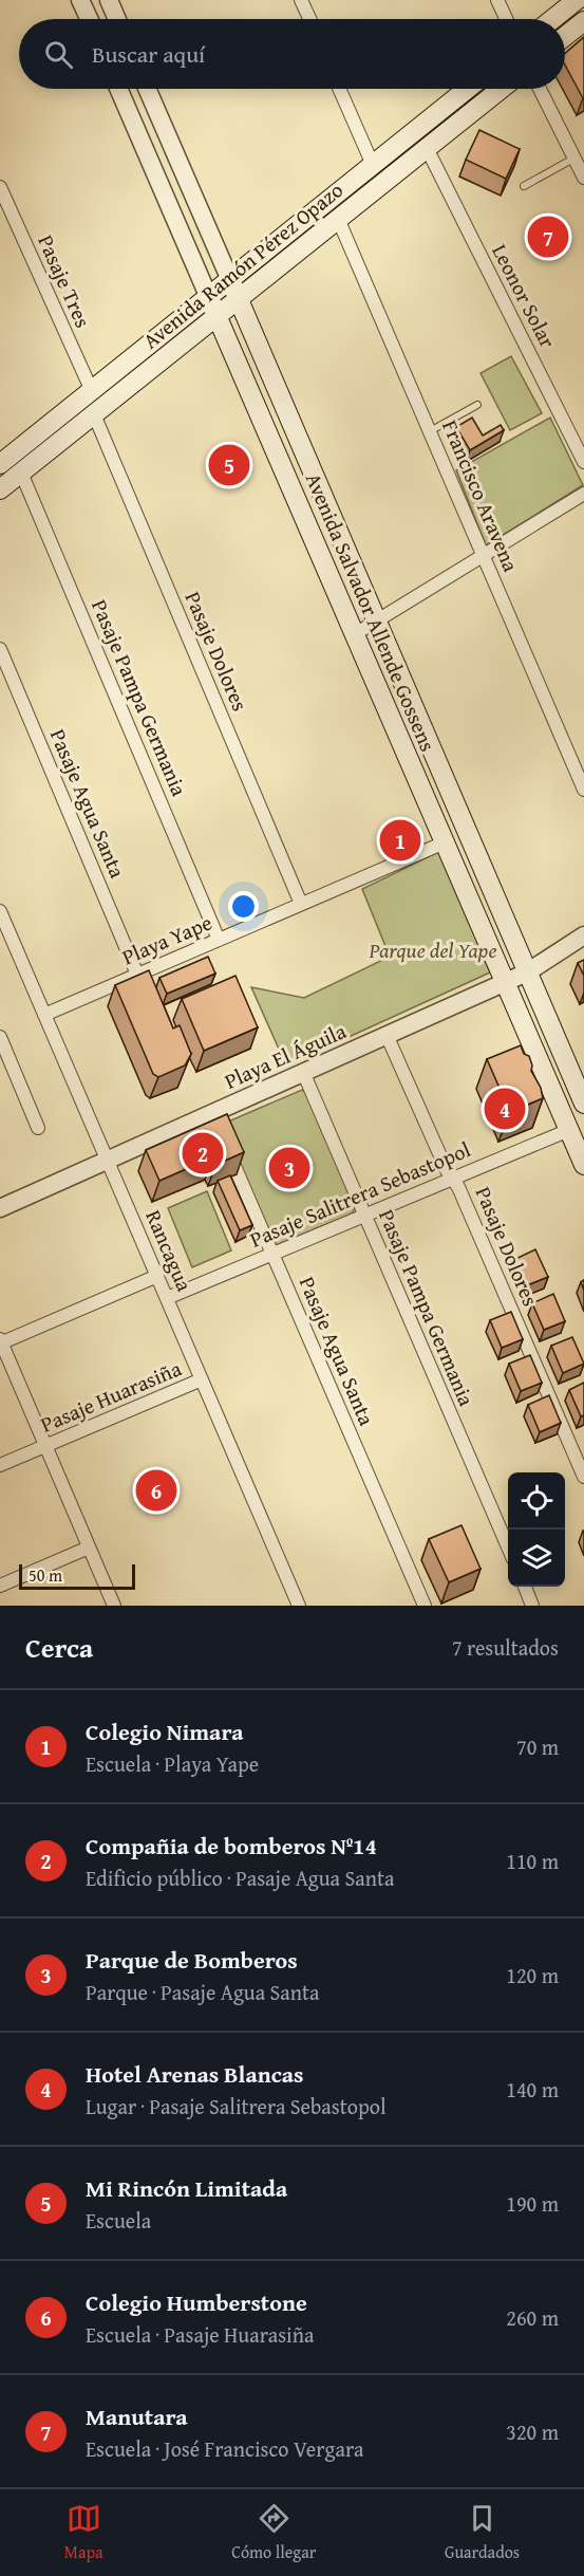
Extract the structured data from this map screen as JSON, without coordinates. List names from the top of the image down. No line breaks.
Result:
{"streets":{"main road":["Avenida Ramón Pérez Opazo","Avenida Salvador Allende Gossens"],"street":["Pasaje Tres","Leonor Solar","Francisco Aravena","Pasaje Dolores","Pasaje Pampa Germania","Pasaje Agua Santa","Playa Yape","Playa El Águila","Pasaje Salitrera Sebastopol","Rancagua","Pasaje Huarasiña"]},"crossings":[["Avenida Ramón Pérez Opazo","Pasaje Tres"],["Avenida Ramón Pérez Opazo","Leonor Solar"],["Avenida Ramón Pérez Opazo","Francisco Aravena"],["Avenida Ramón Pérez Opazo","Avenida Salvador Allende Gossens"],["Avenida Ramón Pérez Opazo","Pasaje Dolores"],["Avenida Ramón Pérez Opazo","Pasaje Pampa Germania"],["Avenida Salvador Allende Gossens","Playa Yape"],["Avenida Salvador Allende Gossens","Playa El Águila"],["Avenida Salvador Allende Gossens","Pasaje Salitrera Sebastopol"],["Pasaje Dolores","Playa Yape"],["Pasaje Dolores","Playa El Águila"],["Pasaje Dolores","Pasaje Salitrera Sebastopol"],["Pasaje Pampa Germania","Playa Yape"],["Pasaje Pampa Germania","Playa El Águila"],["Pasaje Pampa Germania","Pasaje Salitrera Sebastopol"],["Pasaje Agua Santa","Playa Yape"],["Pasaje Agua Santa","Pasaje Salitrera Sebastopol"],["Playa Yape","Rancagua"],["Playa El Águila","Rancagua"],["Pasaje Salitrera Sebastopol","Rancagua"],["Rancagua","Pasaje Huarasiña"]],"parks":["Parque del Yape"],"scale_bar":"50 m","page":{"search":"Buscar aquí","pins":["7","5","1","4","2","3","6"],"scale":"50 m","heading":["Cerca","7 resultados"],"list":[{"mark":"1","name":"Colegio Nimara","note":"Escuela · Playa Yape","value":"70 m"},{"mark":"2","name":"Compañia de bomberos Nº14","note":"Edificio público · Pasaje Agua Santa","value":"110 m"},{"mark":"3","name":"Parque de Bomberos","note":"Parque · Pasaje Agua Santa","value":"120 m"},{"mark":"4","name":"Hotel Arenas Blancas","note":"Lugar · Pasaje Salitrera Sebastopol","value":"140 m"},{"mark":"5","name":"Mi Rincón Limitada","note":"Escuela","value":"190 m"},{"mark":"6","name":"Colegio Humberstone","note":"Escuela · Pasaje Huarasiña","value":"260 m"},{"mark":"7","name":"Manutara","note":"Escuela · José Francisco Vergara","value":"320 m"}],"nav":["Mapa","Cómo llegar","Guardados"]}}
